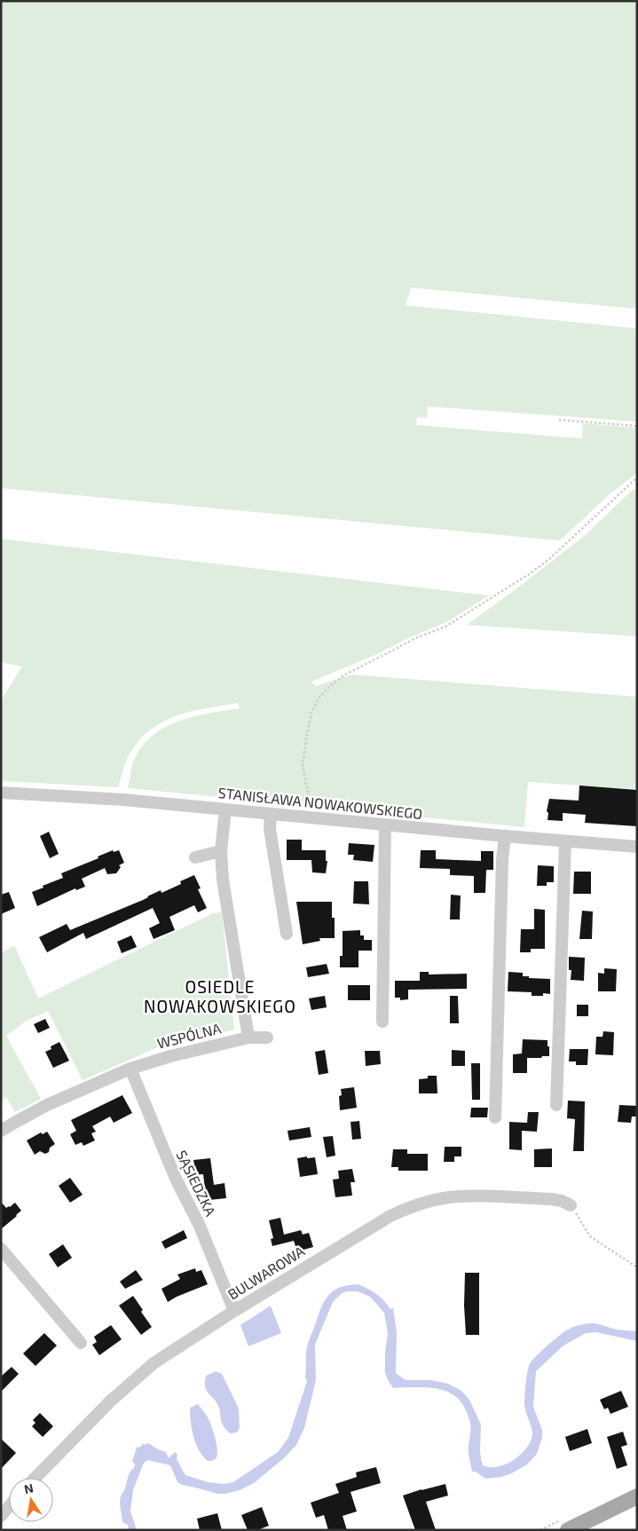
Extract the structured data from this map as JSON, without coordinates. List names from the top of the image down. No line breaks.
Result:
{"streets":{"street":["STANISŁAWA NOWAKOWSKIEGO","WSPÓLNA","SĄSIEDZKA","BULWAROWA"]},"crossings":[["WSPÓLNA","SĄSIEDZKA"],["SĄSIEDZKA","BULWAROWA"]],"districts":["OSIEDLE NOWAKOWSKIEGO"],"north":"top"}
